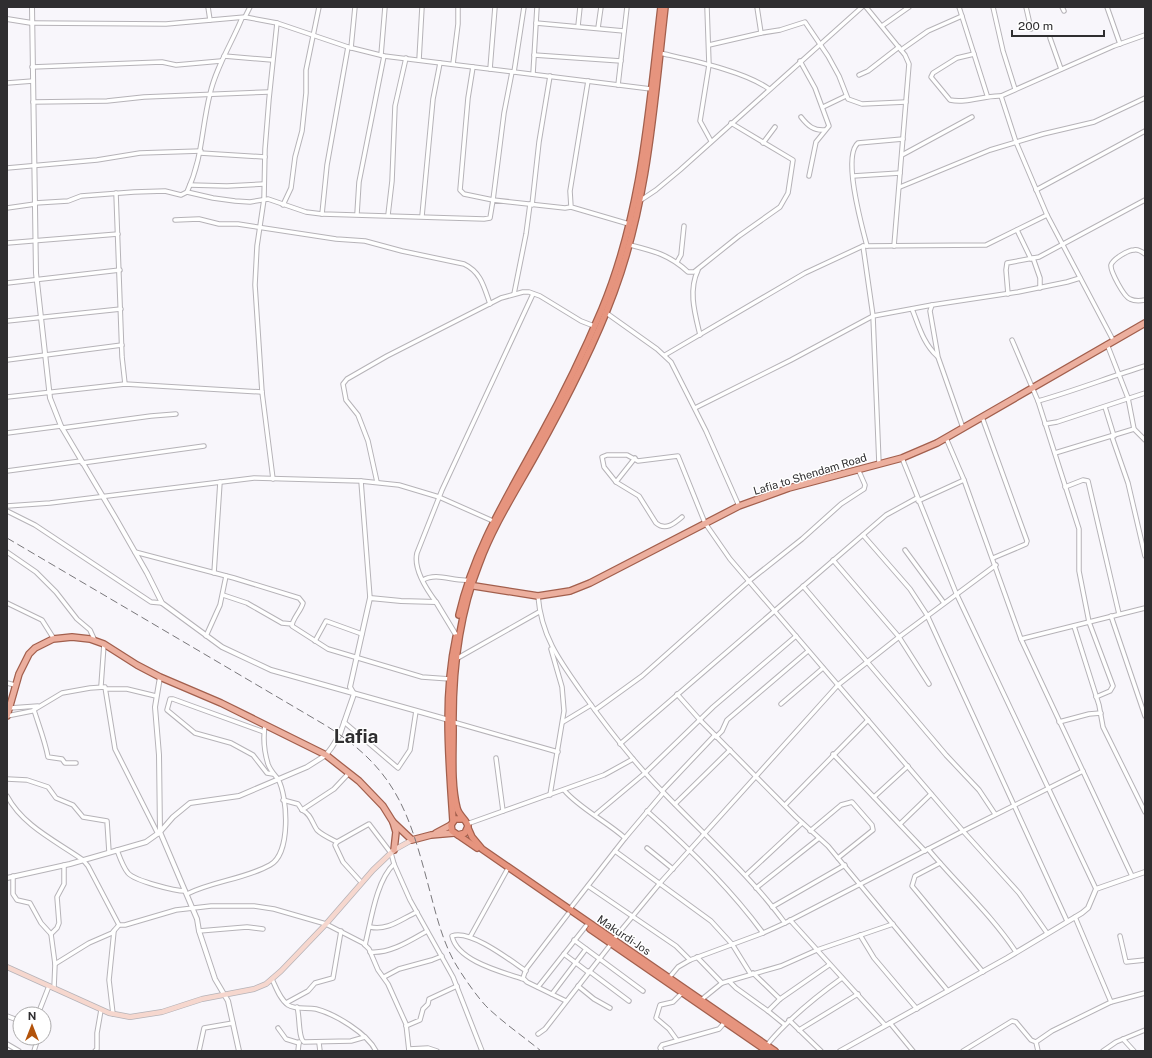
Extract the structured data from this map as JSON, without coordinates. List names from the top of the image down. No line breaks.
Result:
{"streets":{"highway":["Makurdi-Jos"],"main road":["Lafia to Shendam Road"]},"districts":["Lafia"],"scale_bar":"200 m","north":"top"}
